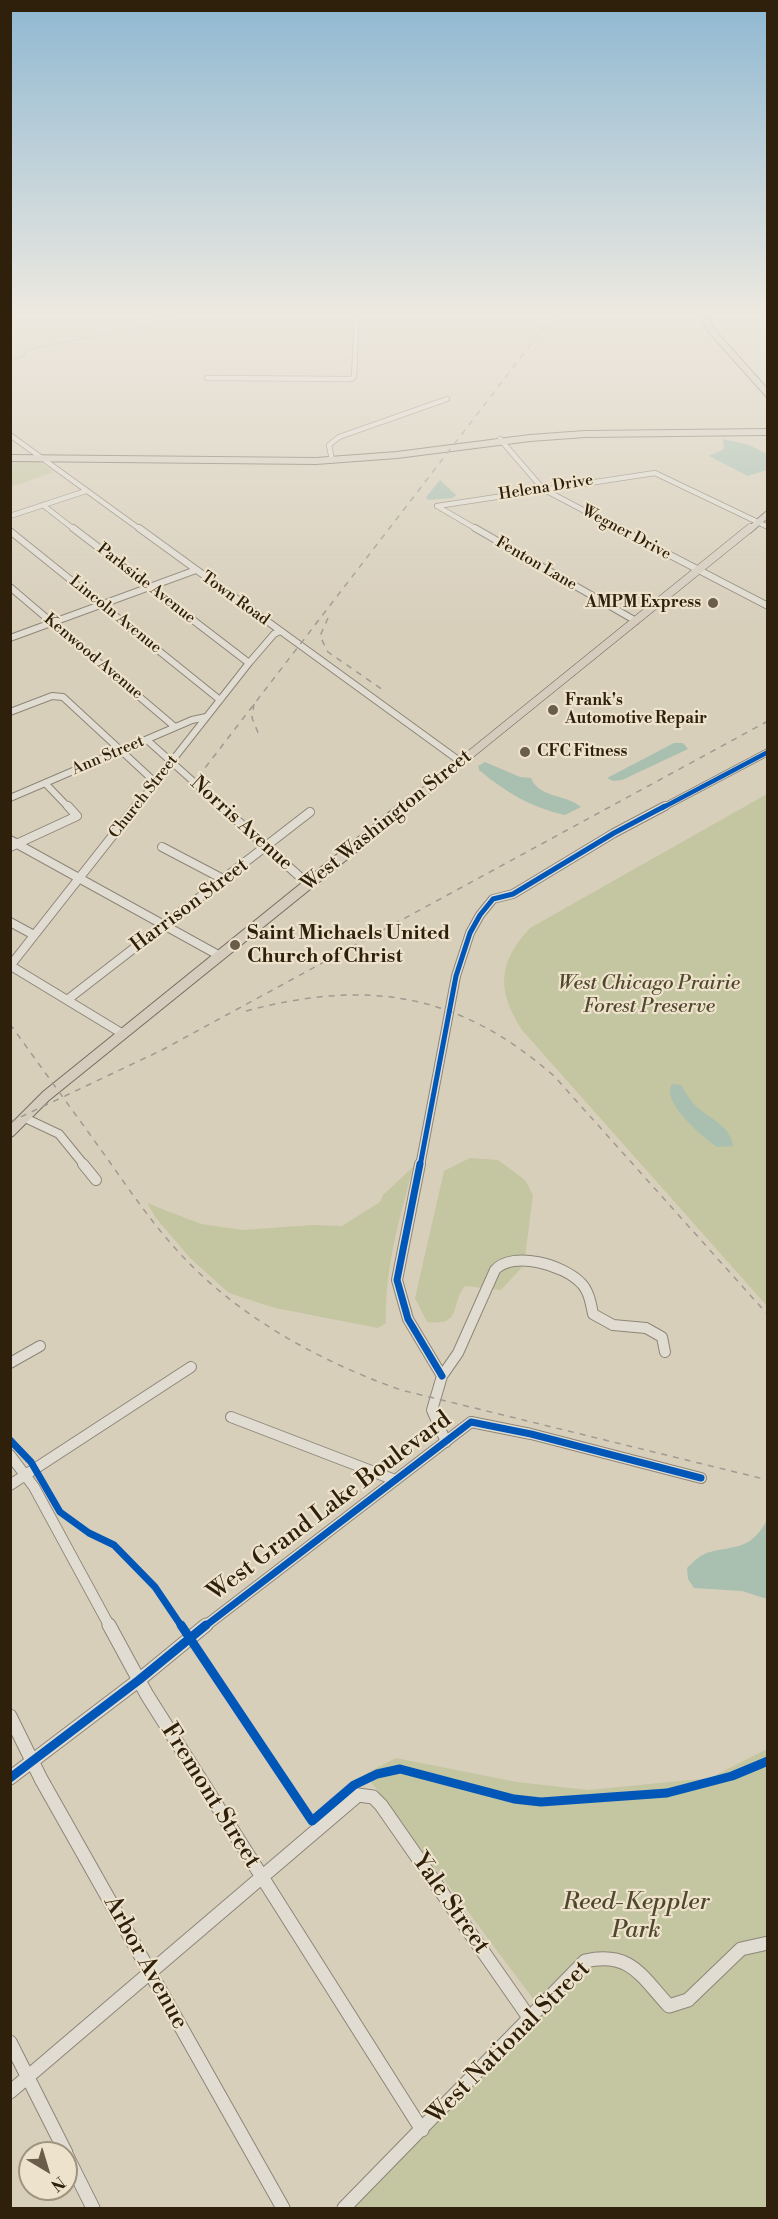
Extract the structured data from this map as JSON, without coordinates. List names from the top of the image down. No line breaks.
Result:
{"streets":{"main road":["West Washington Street"],"street":["Helena Drive","Wegner Drive","Fenton Lane","Parkside Avenue","Town Road","Lincoln Avenue","Kenwood Avenue","Ann Street","Church Street","Norris Avenue","Harrison Street","West Grand Lake Boulevard","Fremont Street","Yale Street","Arbor Avenue","West National Street"]},"crossings":[["Helena Drive","Wegner Drive"],["Helena Drive","Fenton Lane"],["Helena Drive","West Washington Street"],["Wegner Drive","West Washington Street"],["Fenton Lane","West Washington Street"],["Parkside Avenue","Church Street"],["Town Road","Church Street"],["Town Road","West Washington Street"],["Lincoln Avenue","Church Street"],["Kenwood Avenue","Ann Street"],["Ann Street","Church Street"],["Ann Street","Norris Avenue"],["Church Street","Norris Avenue"],["West Washington Street","Norris Avenue"],["Norris Avenue","Harrison Street"],["West Grand Lake Boulevard","Fremont Street"],["West Grand Lake Boulevard","Arbor Avenue"],["Fremont Street","Yale Street"],["Fremont Street","West National Street"],["Yale Street","West National Street"]],"parks":["West Chicago Prairie Forest Preserve","Reed-Keppler Park"],"places":["AMPM Express","Frank's Automotive Repair","CFC Fitness","Saint Michaels United Church of Christ"],"north":"bottom right"}
